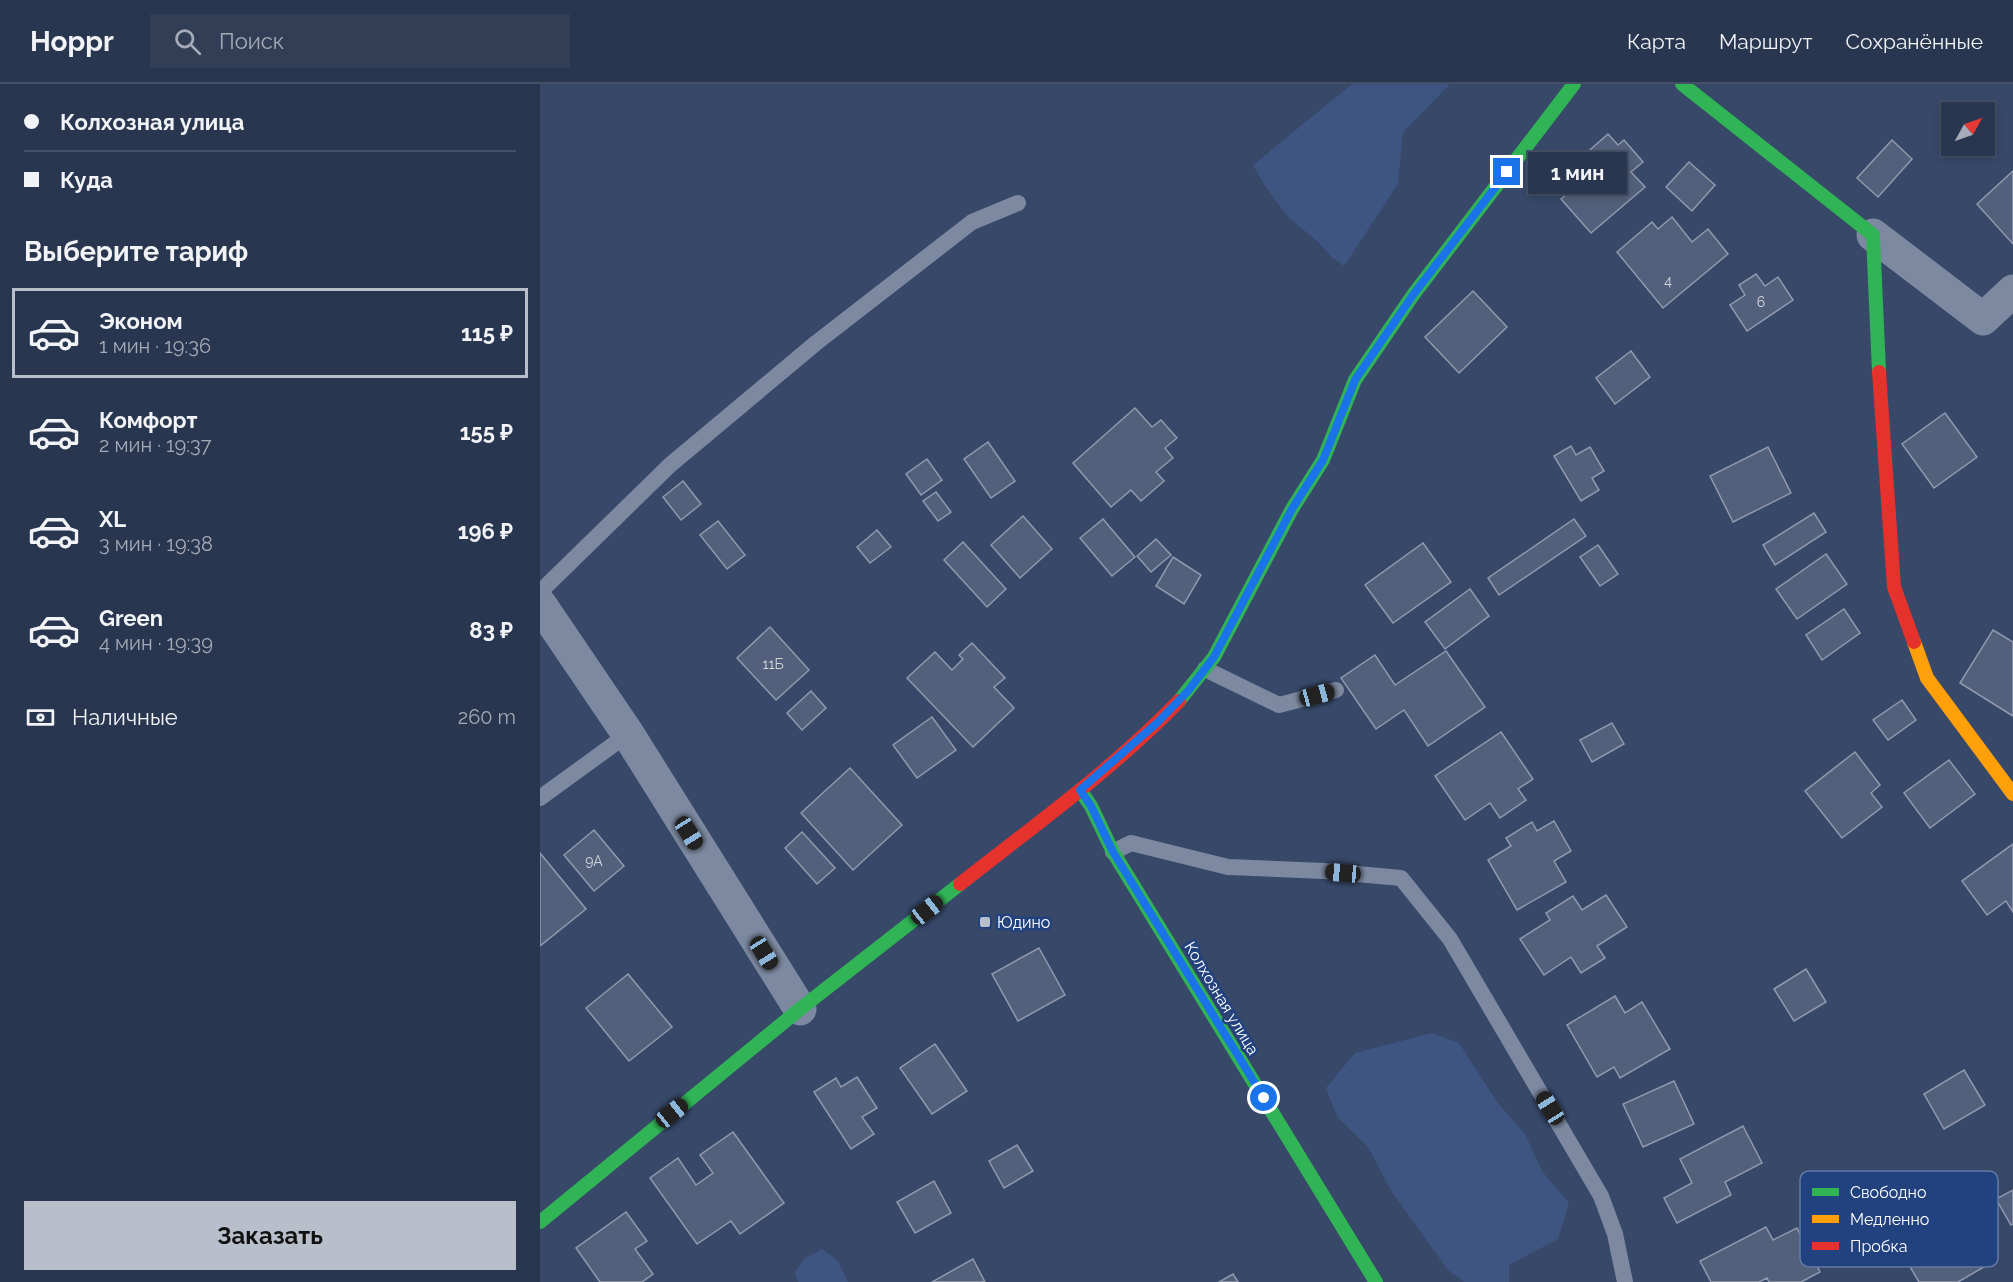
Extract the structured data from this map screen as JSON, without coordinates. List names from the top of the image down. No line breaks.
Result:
{"streets":{"street":["Колхозная улица"]},"places":{"transit":["Юдино"]},"house_numbers":["4","6","11Б","9А"],"legend":["Свободно","Медленно","Пробка"],"north":"top right","page":{"header":"Hoppr","search":"Поиск","nav":["Карта","Маршрут","Сохранённые"],"banner":["Колхозная улица","Куда"],"bubble":"1 мин","heading":"Выберите тариф","list":[{"name":"Эконом","note":"1 мин · 19:36","value":"115 ₽"},{"name":"Комфорт","note":"2 мин · 19:37","value":"155 ₽"},{"name":"XL","note":"3 мин · 19:38","value":"196 ₽"},{"name":"Green","note":"4 мин · 19:39","value":"83 ₽"}],"pay":["Наличные","260 m"],"buttons":"Заказать"}}
